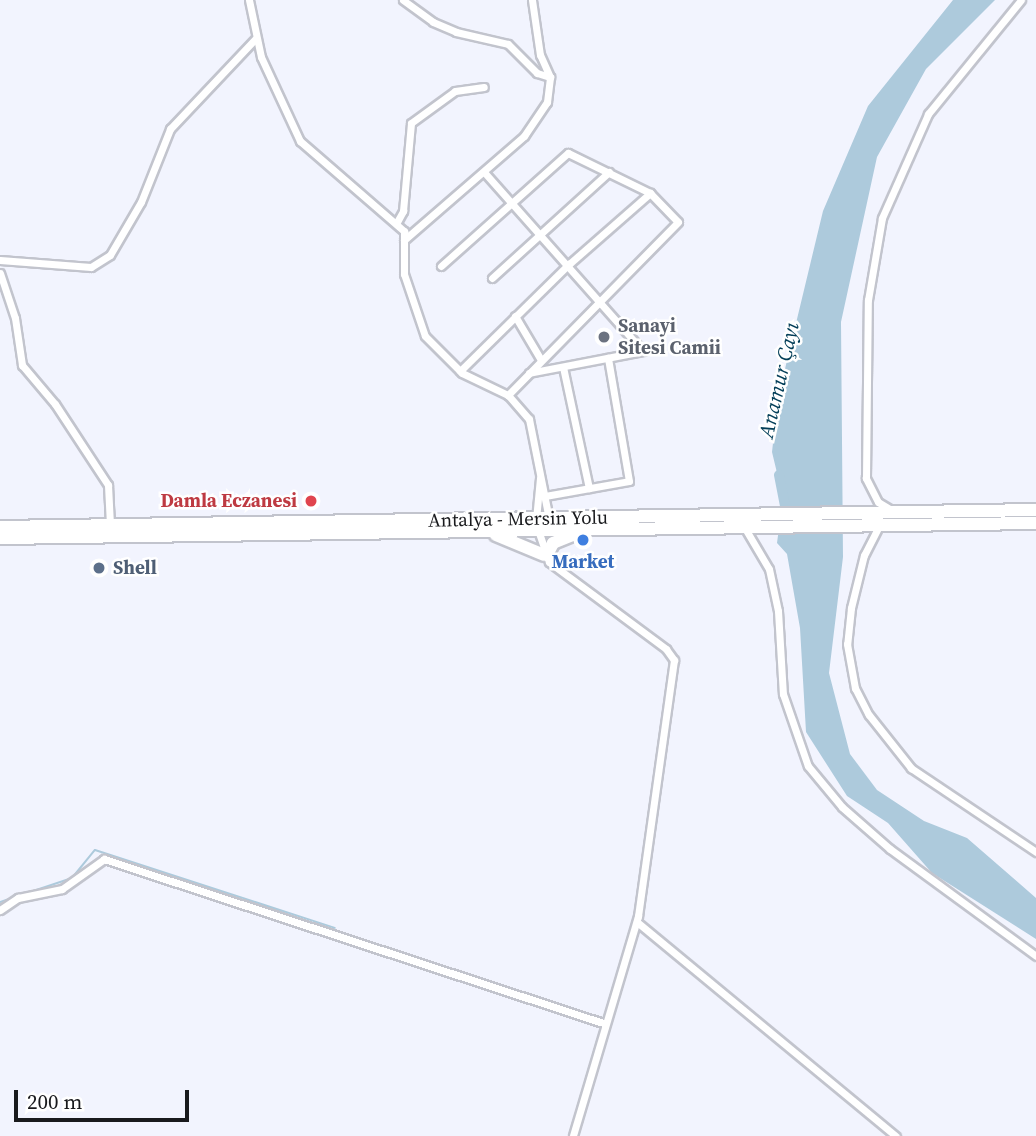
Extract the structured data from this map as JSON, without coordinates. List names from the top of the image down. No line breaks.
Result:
{"streets":{"highway":["Antalya - Mersin Yolu"]},"water":["Anamur Çayı"],"places":["Sanayi Sitesi Camii","Damla Eczanesi","Market","Shell"],"scale_bar":"200 m"}
